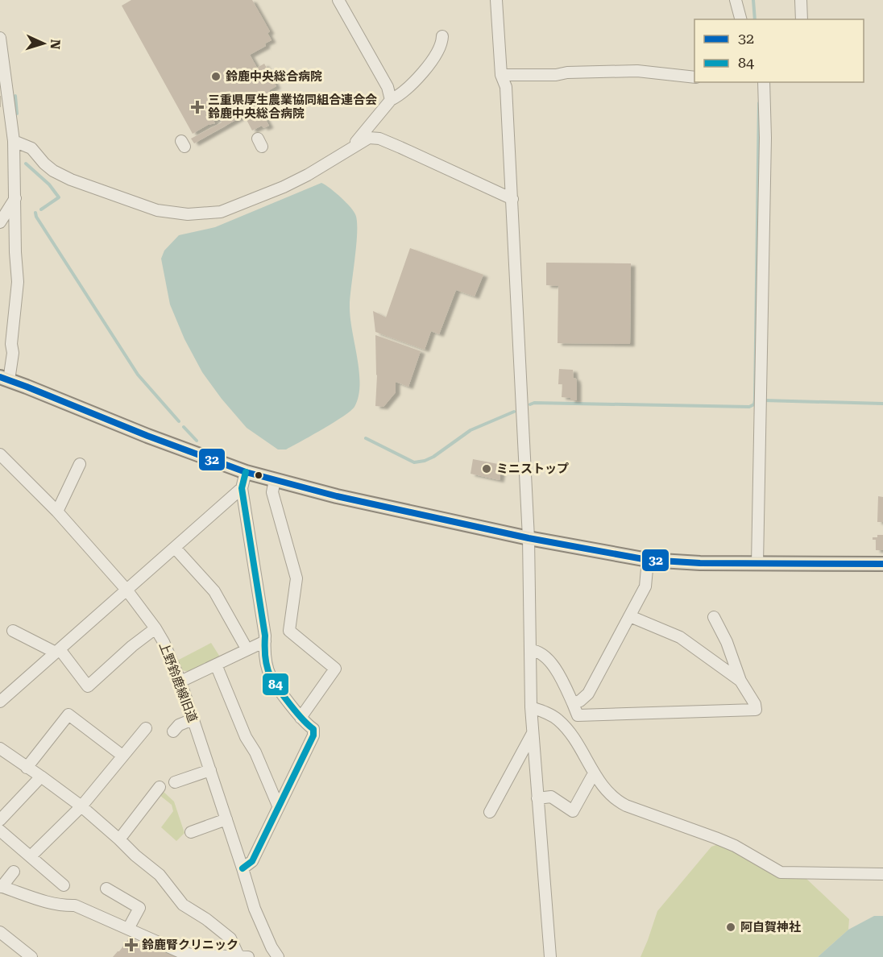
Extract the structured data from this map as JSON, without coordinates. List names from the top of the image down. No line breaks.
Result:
{"streets":{"street":["上野鈴鹿線旧道"]},"places":{"other":["鈴鹿中央総合病院","ミニストップ","阿自賀神社"],"health":["三重県厚生農業協同組合連合会 鈴鹿中央総合病院","鈴鹿腎クリニック"]},"lines":["transit line 32","transit line 84"],"legend":["32","84"],"north":"right"}
